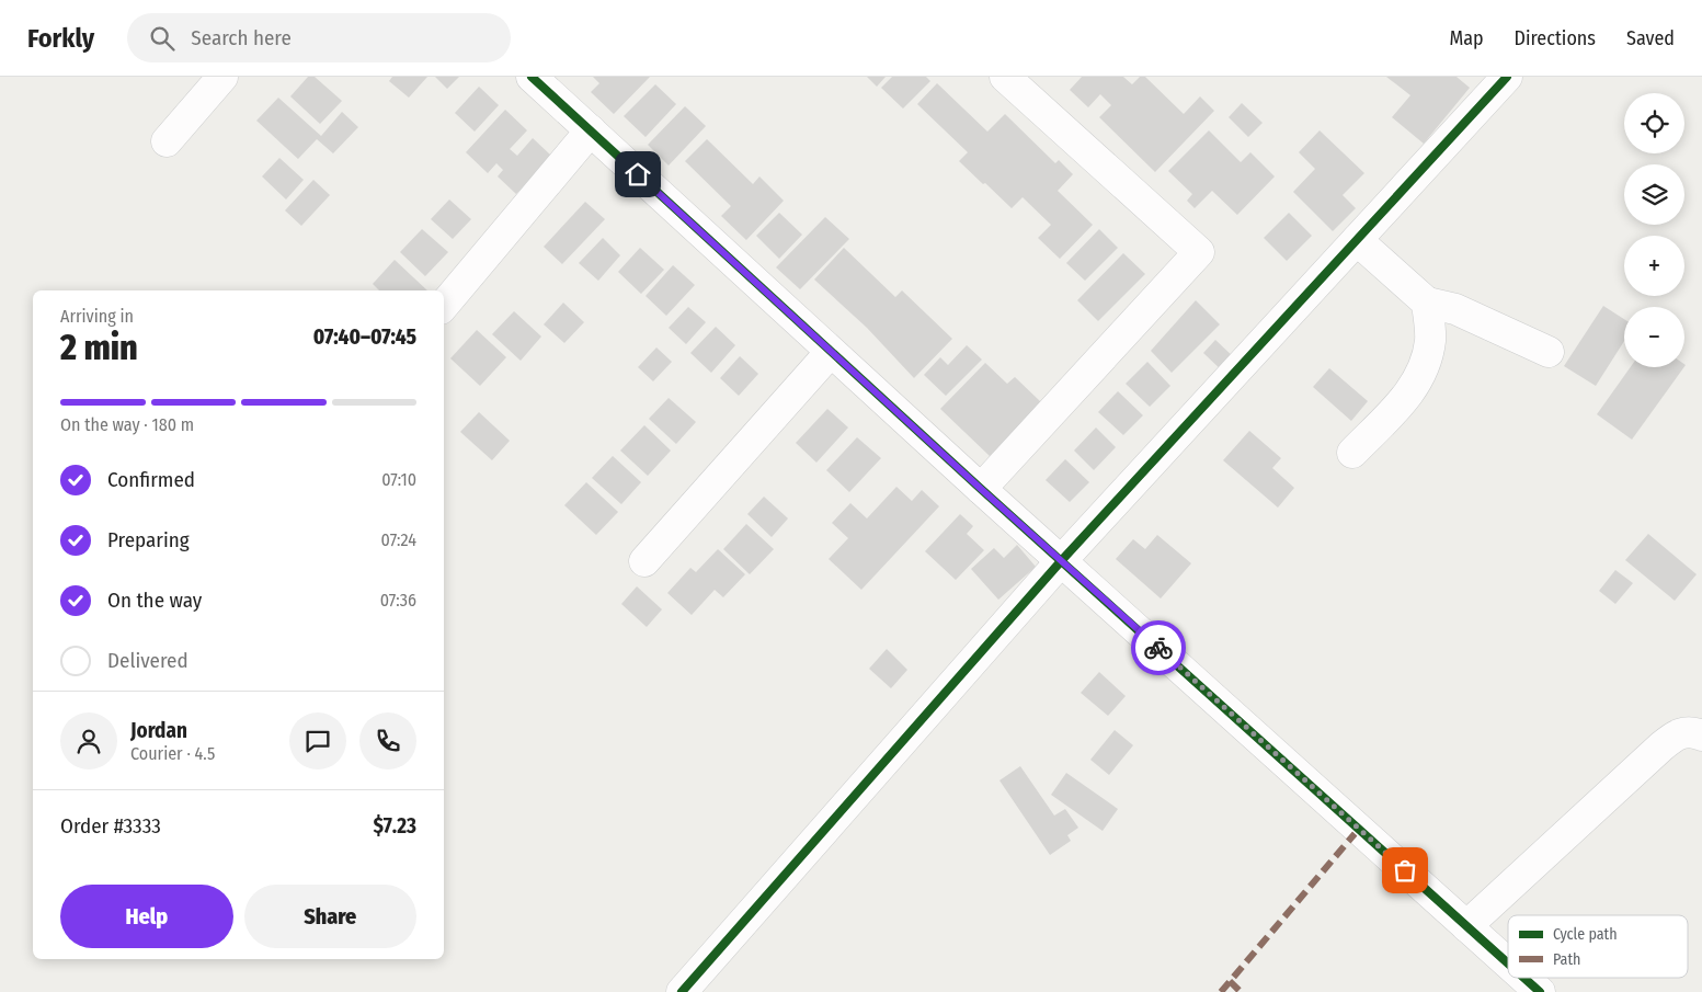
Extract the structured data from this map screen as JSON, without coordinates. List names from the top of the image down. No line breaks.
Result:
{"legend":["Cycle path","Path"],"page":{"header":"Forkly","search":"Search here","nav":["Map","Directions","Saved"],"map_buttons":["+","−"],"heading":["2 min","Arriving in","07:40–07:45"],"panel":["Jordan","Courier · 4.5","Order #3333","$7.23"],"bar":"On the way · 180 m","list":[["Confirmed","07:10"],["Preparing","07:24"],["On the way","07:36"],"Delivered"],"buttons":["Help","Share"]}}
